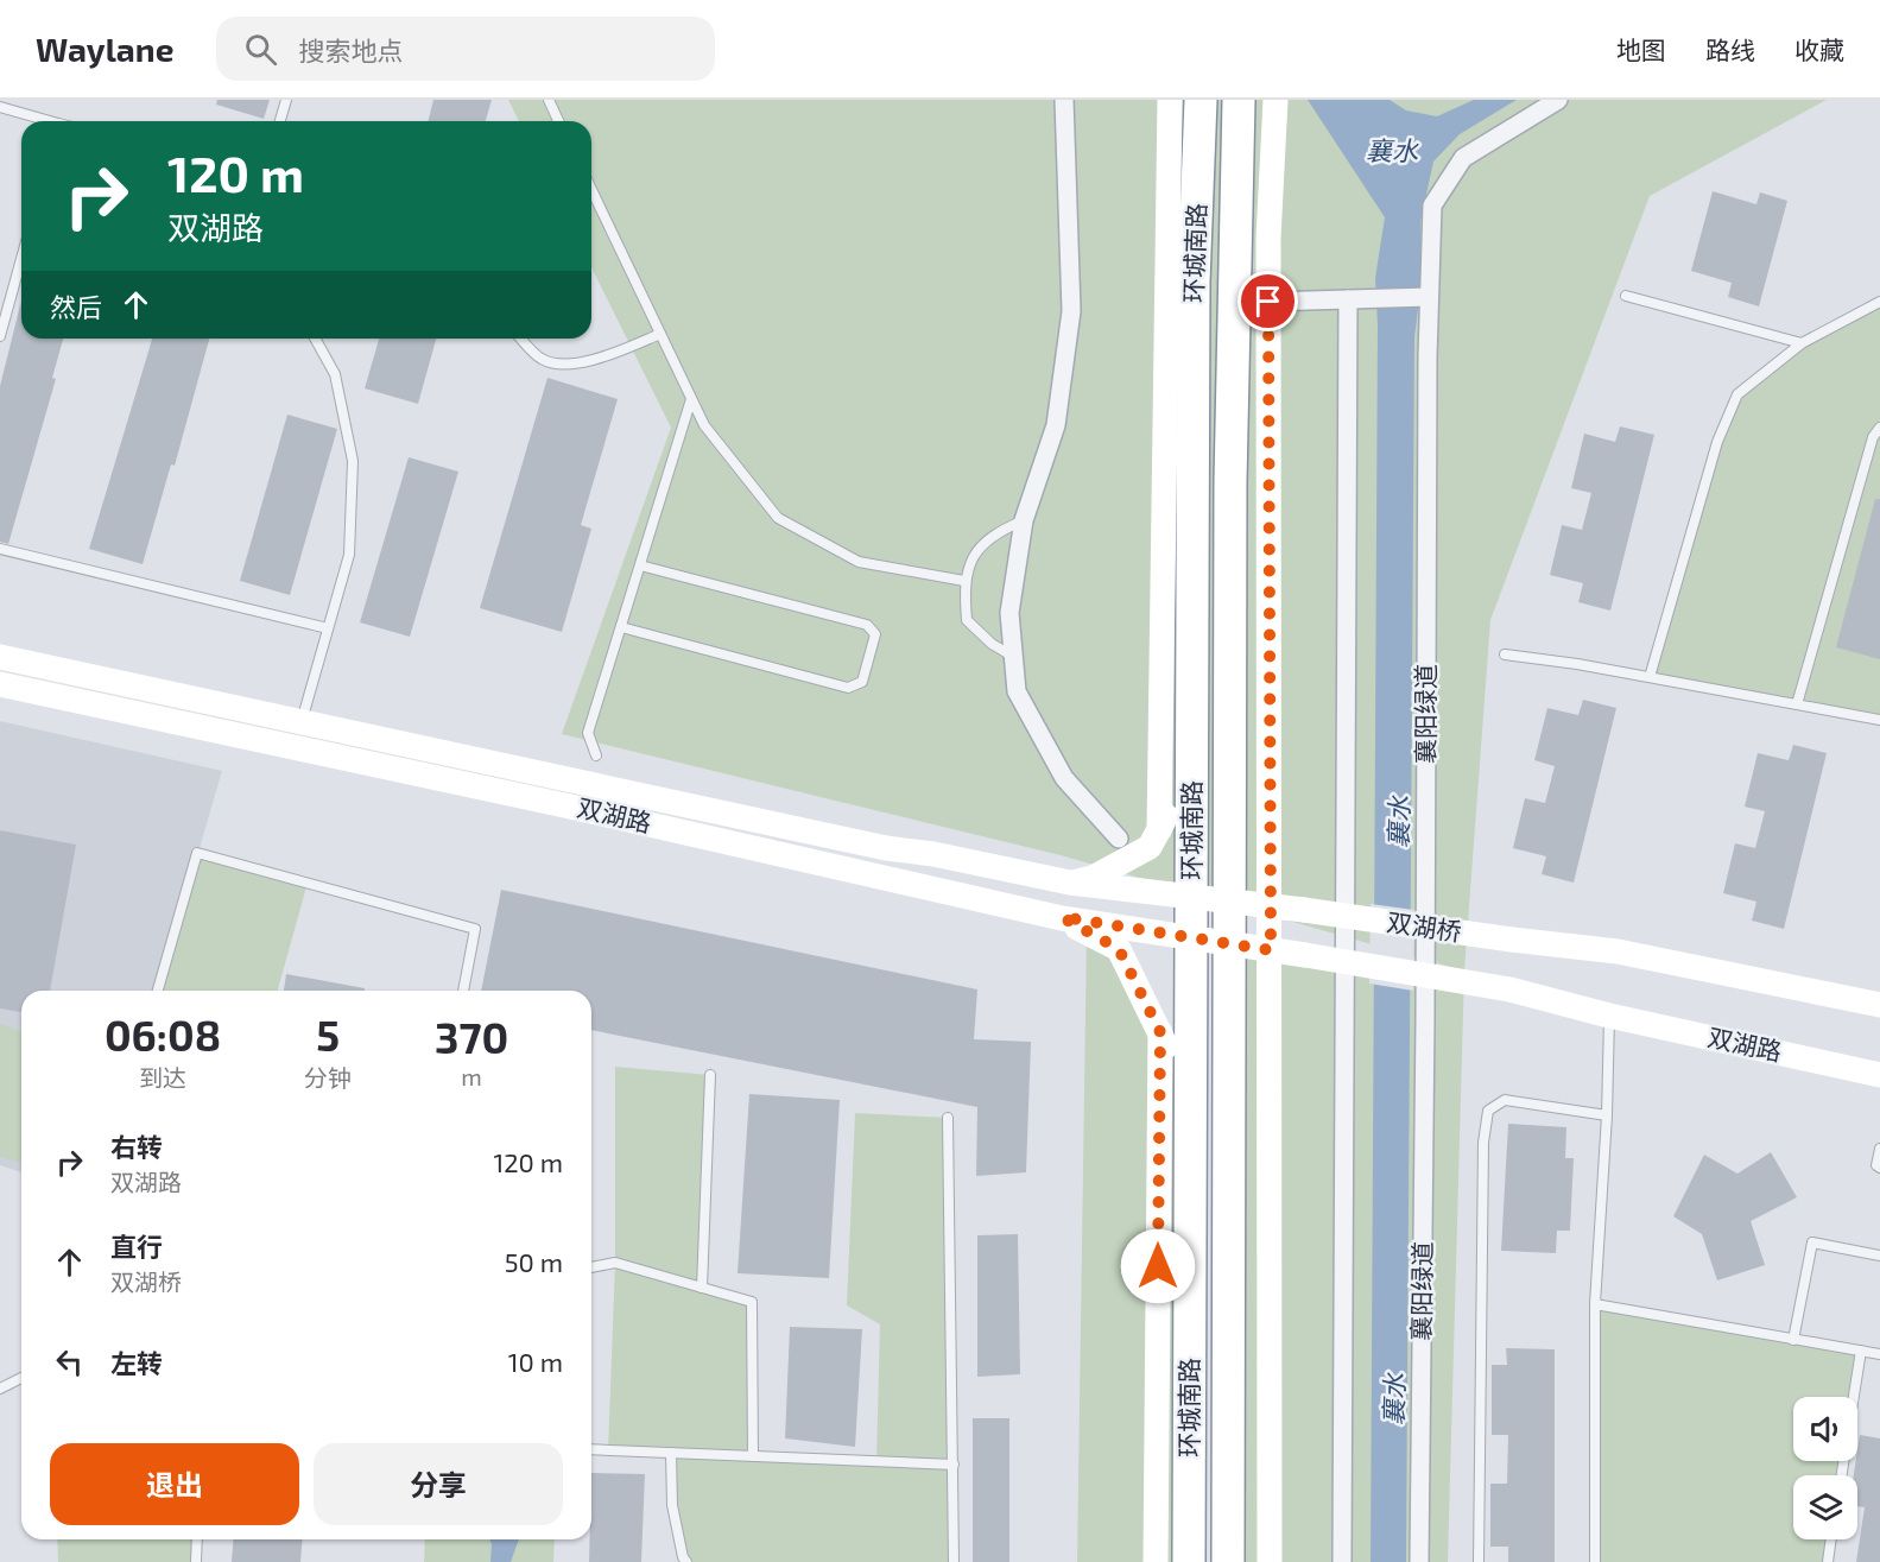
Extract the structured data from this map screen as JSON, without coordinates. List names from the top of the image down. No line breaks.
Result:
{"streets":{"highway":["环城南路"],"main road":["双湖路","双湖桥"],"street":["襄阳绿道"]},"crossings":[["环城南路","双湖路"],["环城南路","双湖桥"],["双湖路","双湖桥"]],"water":["襄水"],"page":{"header":"Waylane","search":"搜索地点","nav":["地图","路线","收藏"],"turn":["120 m","双湖路"],"then":"然后","eta":["06:08","到达","5","分钟","370","m"],"list":[{"name":"右转","note":"双湖路","value":"120 m"},{"name":"直行","note":"双湖桥","value":"50 m"},{"name":"左转","value":"10 m"}],"buttons":["退出","分享"]}}
